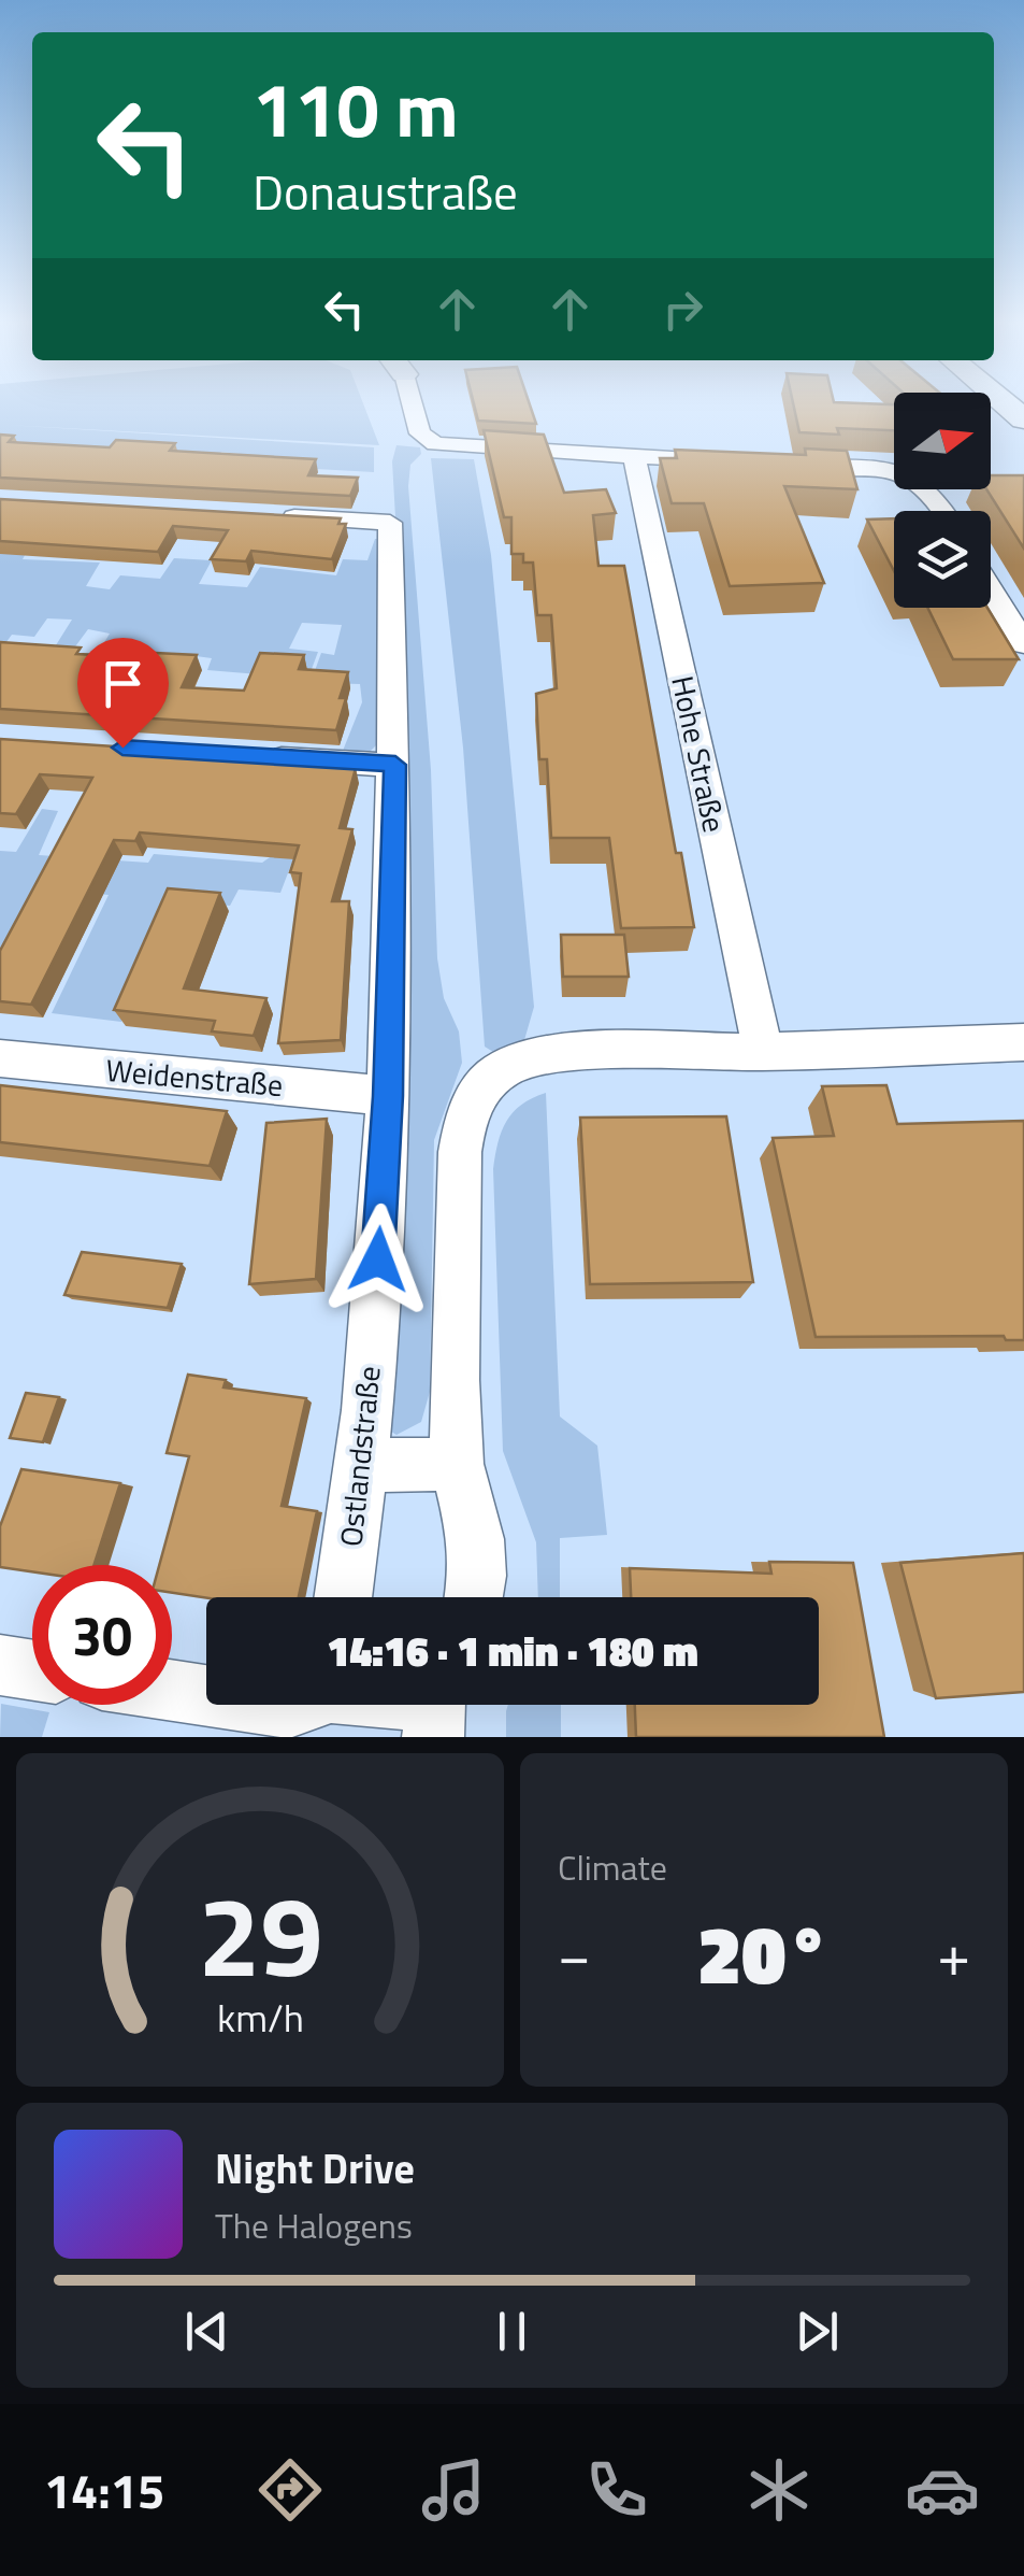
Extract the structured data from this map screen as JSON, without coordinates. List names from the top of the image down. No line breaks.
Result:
{"streets":{"street":["Hohe Straße","Weidenstraße","Ostlandstraße"]},"crossings":[["Weidenstraße","Ostlandstraße"]],"north":"right","page":{"turn":["110 m","Donaustraße"],"limit":"30","trip":"14:16 · 1 min · 180 m","tile":"Climate","heat":["−","20°","+"],"song":["Night Drive","The Halogens"],"tabs":"14:15","gauge":["29","km/h"]}}
